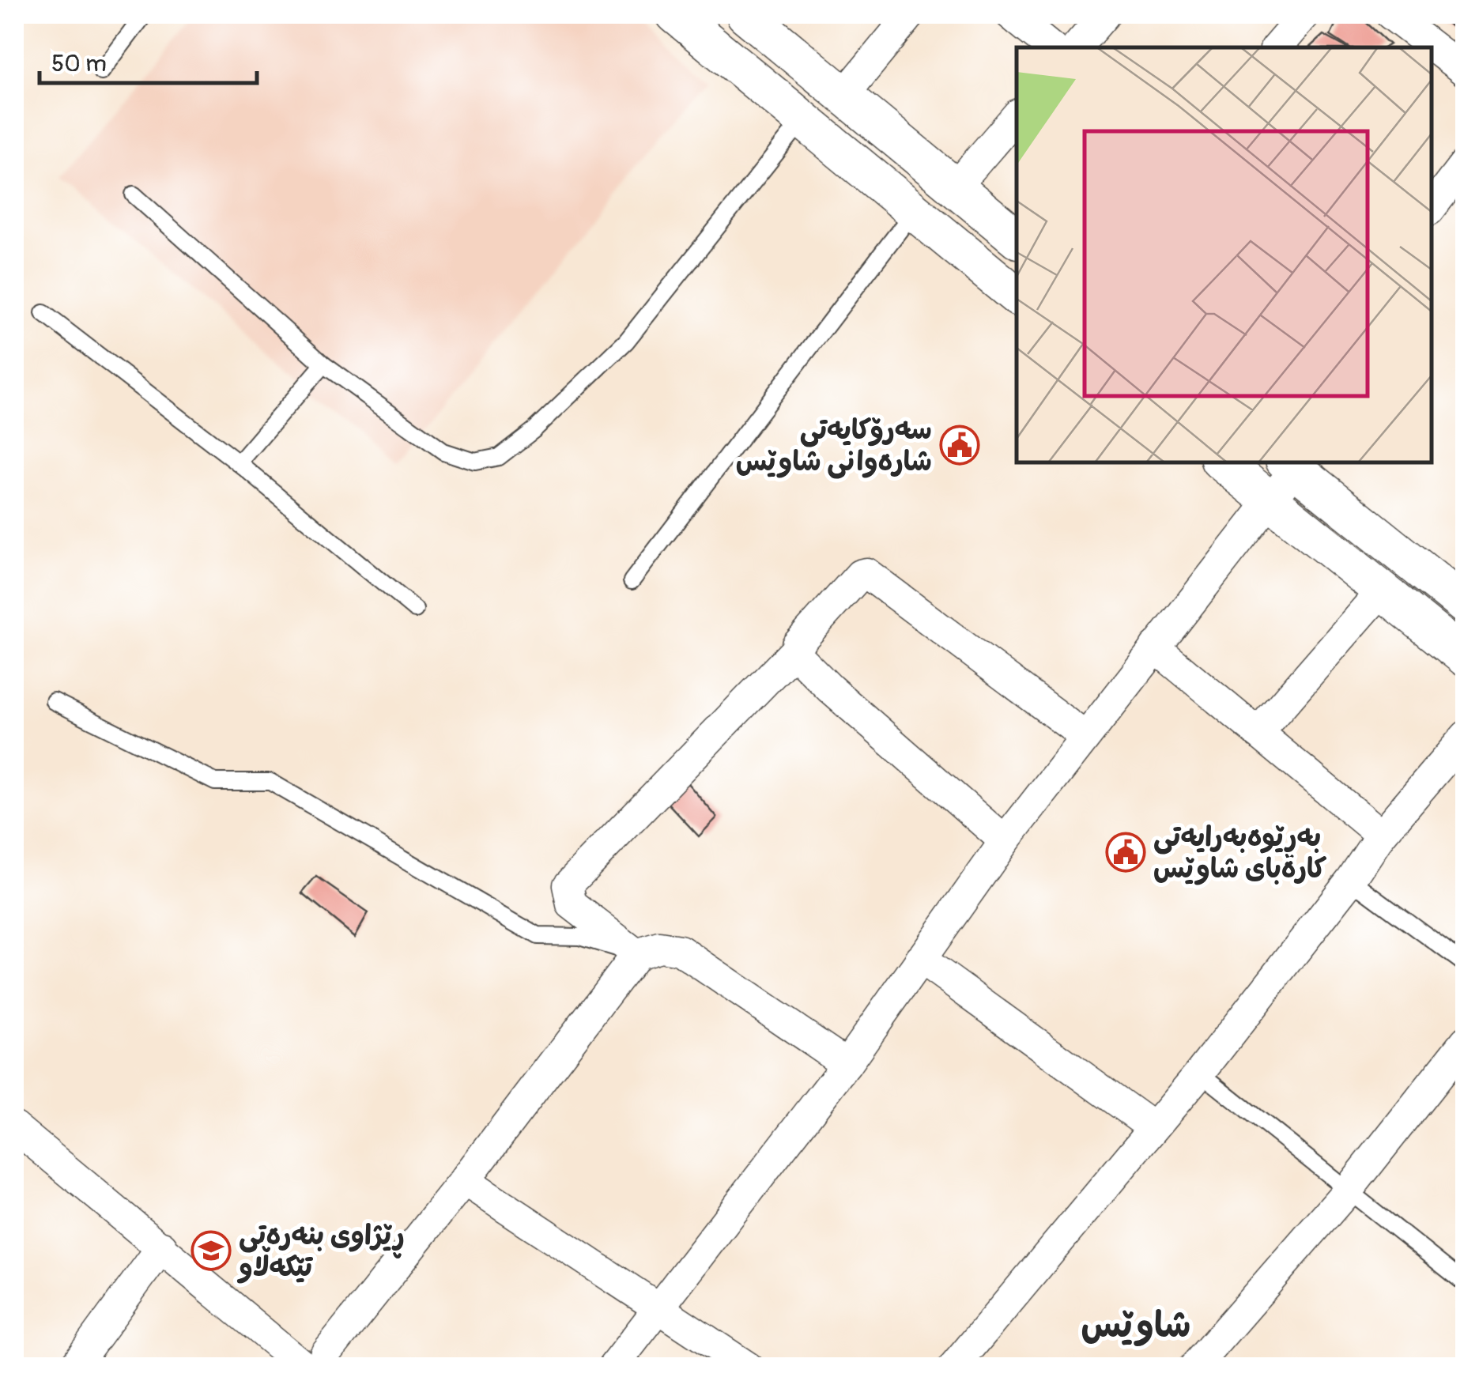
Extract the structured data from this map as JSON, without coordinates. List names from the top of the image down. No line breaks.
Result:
{"districts":["شاوێس"],"places":{"public building":["سەرۆکایەتی شارەوانی شاوێس","بەڕێوەبەرایەتی کارەبای شاوێس"],"school or university":["ڕێژاوی بنەرەتی تێکەڵاو"]},"scale_bar":"50 m"}
